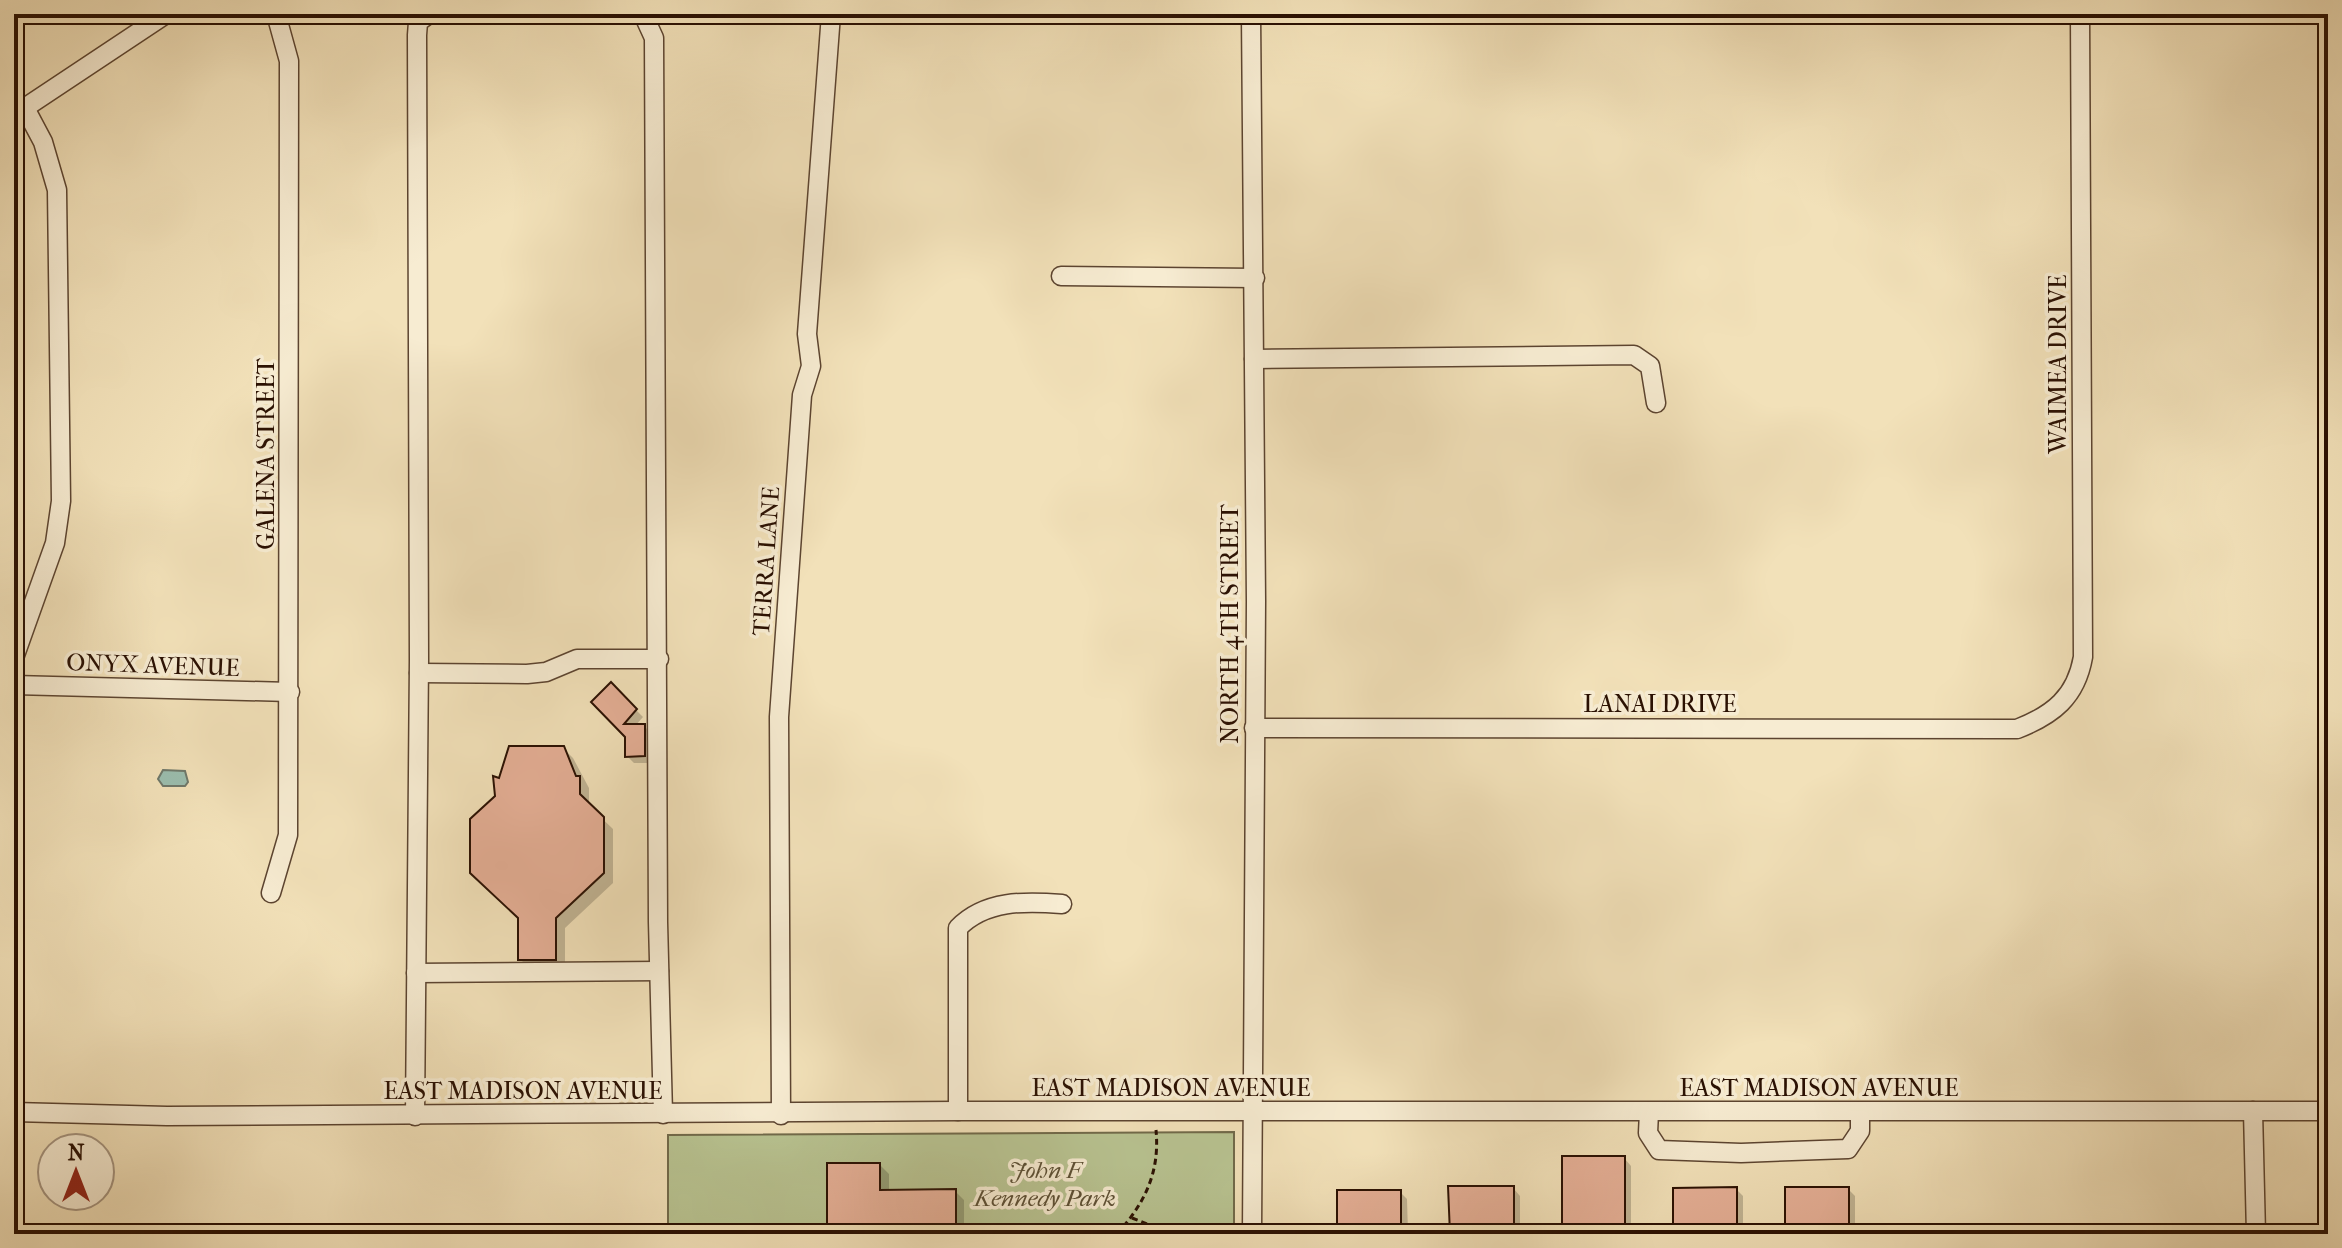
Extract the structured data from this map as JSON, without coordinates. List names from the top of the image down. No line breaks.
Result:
{"streets":{"street":["WAIMEA DRIVE","GALENA STREET","TERRA LANE","NORTH 4TH STREET","ONYX AVENUE","LANAI DRIVE","EAST MADISON AVENUE"]},"crossings":[["WAIMEA DRIVE","LANAI DRIVE"],["GALENA STREET","ONYX AVENUE"],["TERRA LANE","EAST MADISON AVENUE"],["NORTH 4TH STREET","LANAI DRIVE"],["NORTH 4TH STREET","EAST MADISON AVENUE"]],"parks":["John F Kennedy Park"],"north":"top"}
